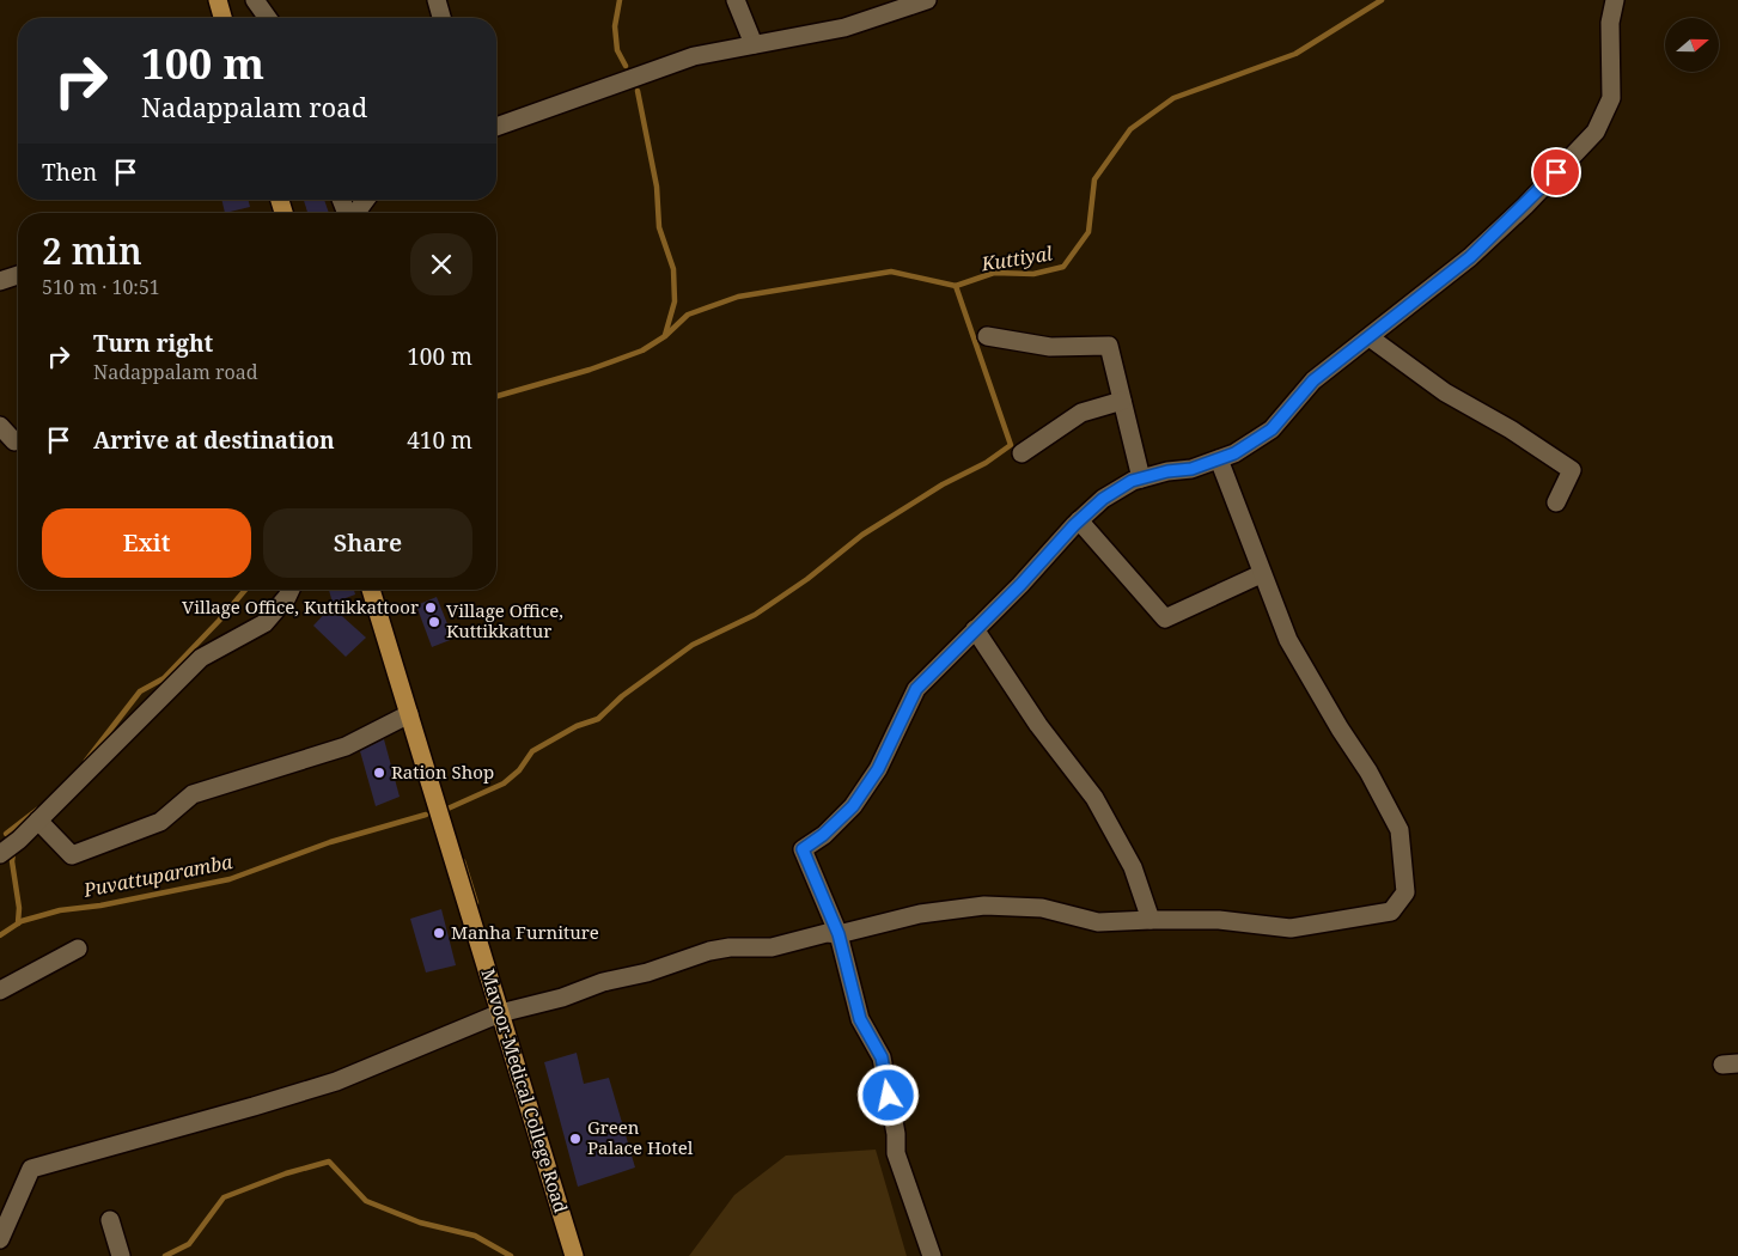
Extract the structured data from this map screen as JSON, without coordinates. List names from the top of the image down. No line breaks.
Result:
{"streets":{"main road":["Mavoor-Medical College Road"]},"water":["Kuttiyal","Puvattuparamba"],"places":["Village Office, Kuttikkattoor","Village Office, Kuttikkattur","Ration Shop","Manha Furniture","Green Palace Hotel"],"north":"right","page":{"turn":["100 m","Nadappalam road"],"then":"Then","heading":["2 min","510 m · 10:51"],"list":[{"name":"Turn right","note":"Nadappalam road","value":"100 m"},{"name":"Arrive at destination","value":"410 m"}],"buttons":["Exit","Share"]}}
